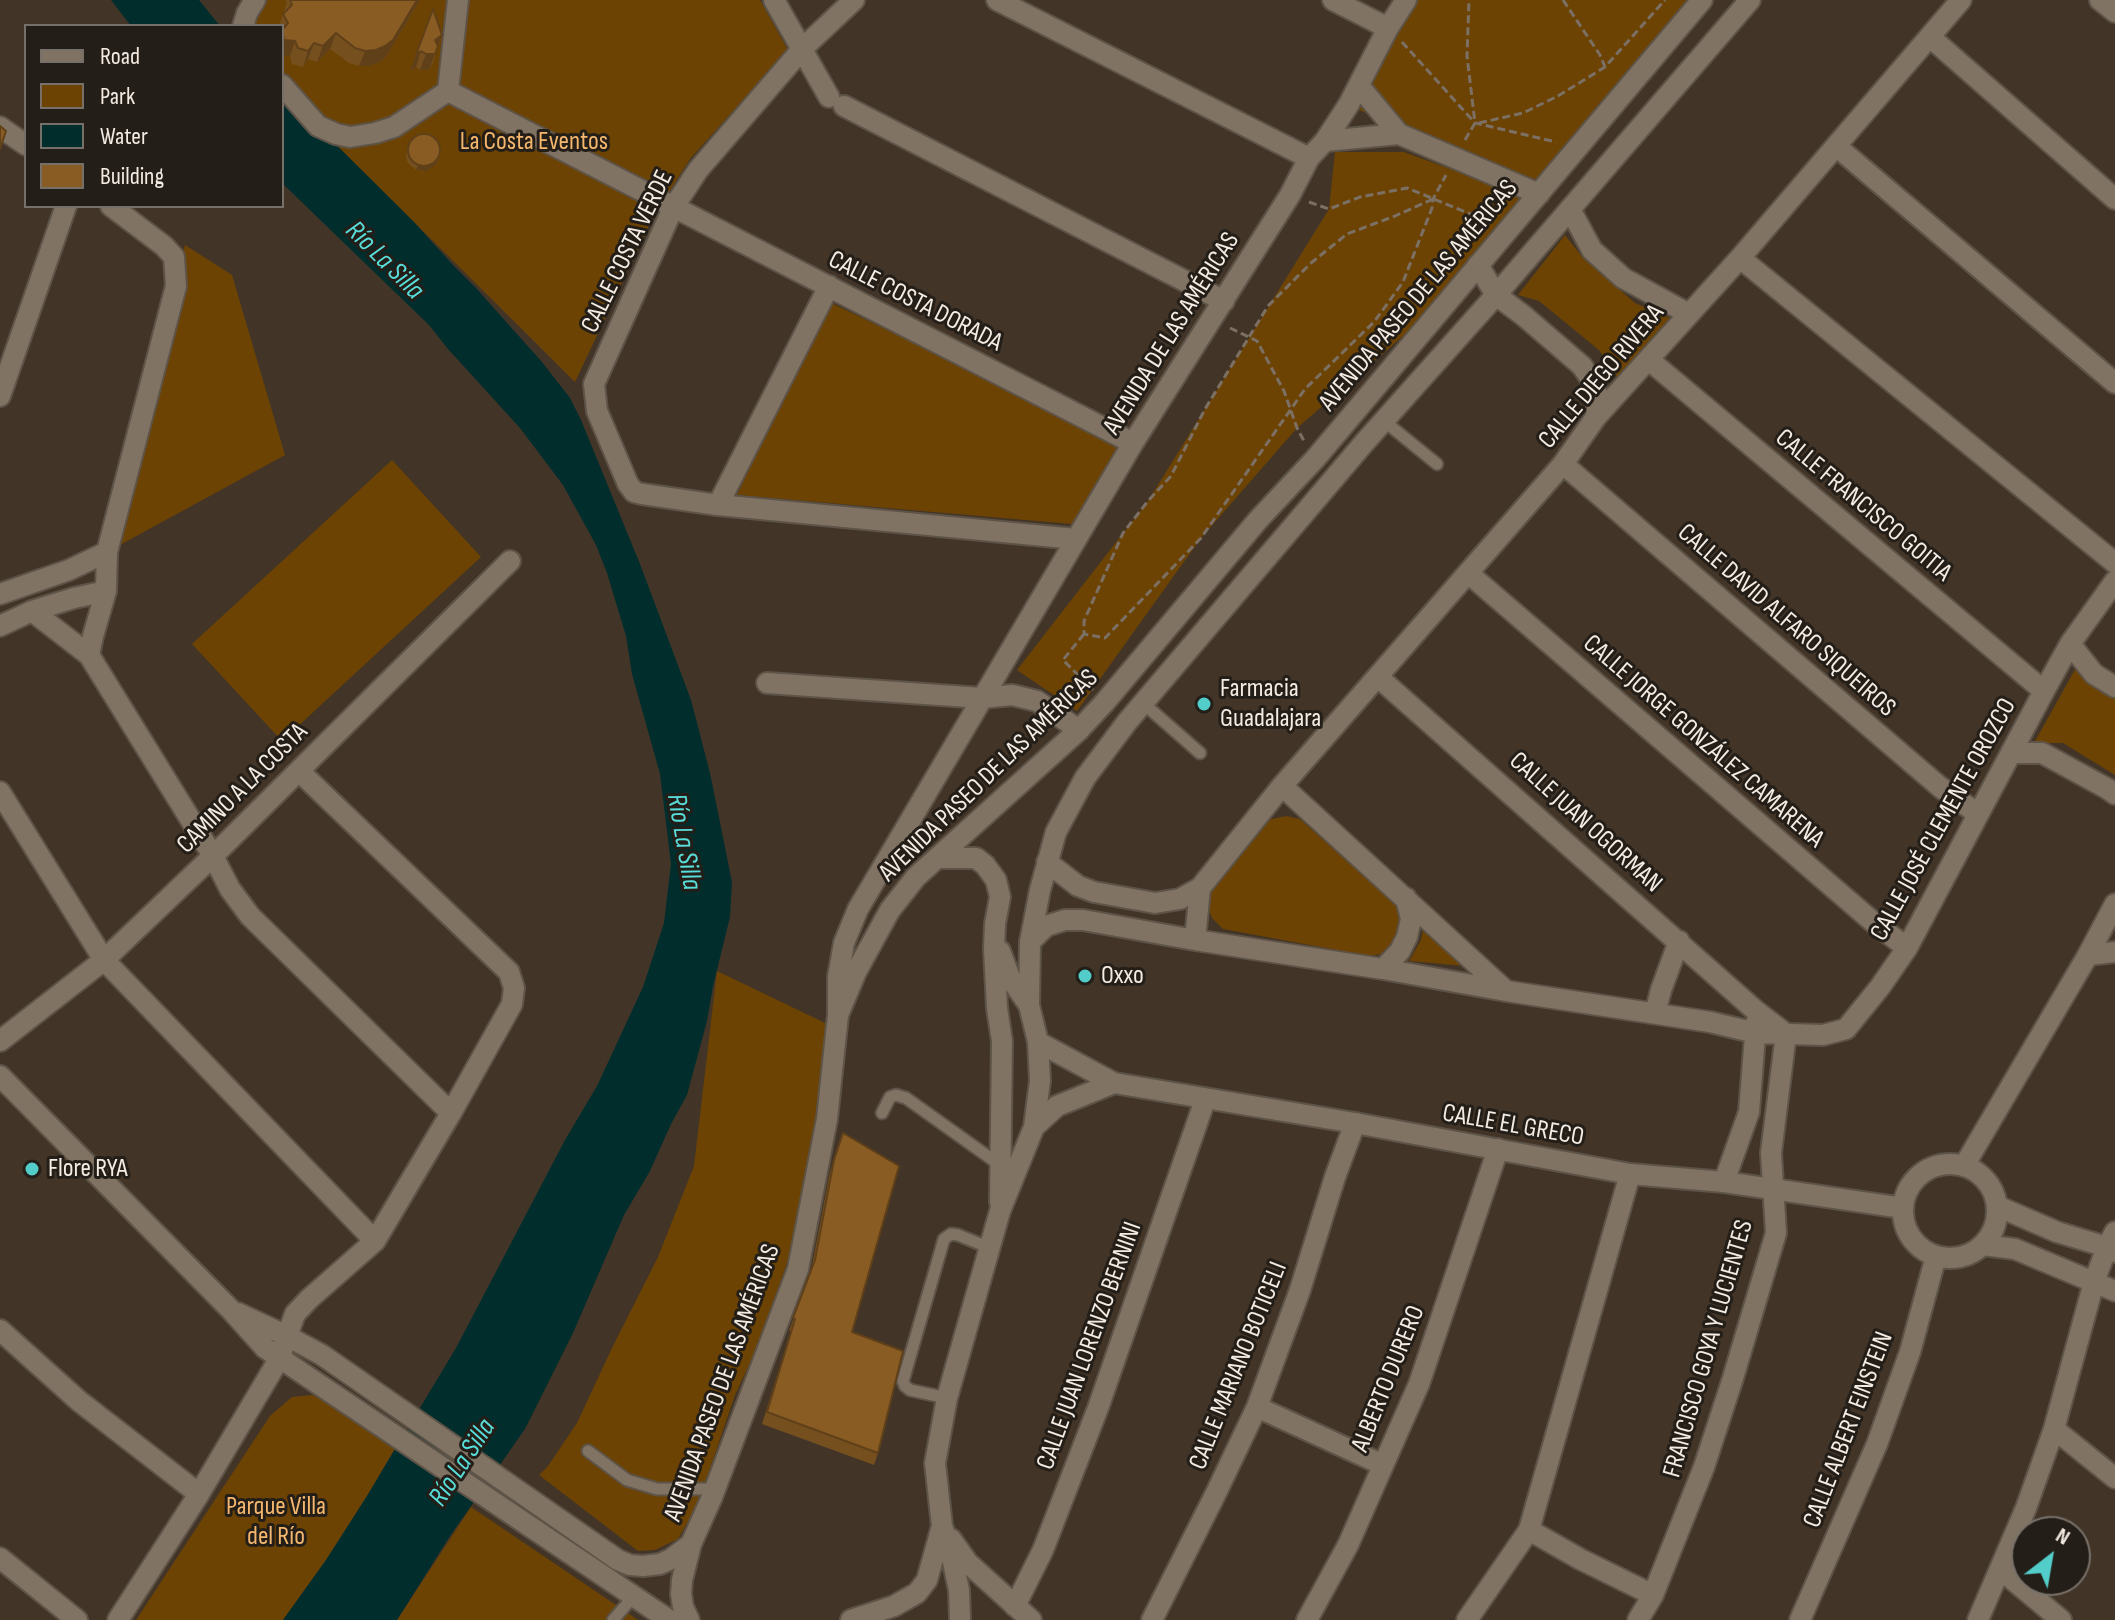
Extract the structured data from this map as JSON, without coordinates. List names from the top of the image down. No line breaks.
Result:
{"streets":{"street":["CALLE COSTA VERDE","AVENIDA PASEO DE LAS AMÉRICAS","CALLE COSTA DORADA","AVENIDA DE LAS AMÉRICAS","CALLE DIEGO RIVERA","CALLE FRANCISCO GOITIA","CALLE DAVID ALFARO SIQUEIROS","CALLE JORGE GONZÁLEZ CAMARENA","CAMINO A LA COSTA","CALLE JOSÉ CLEMENTE OROZCO","CALLE JUAN OGORMAN","CALLE EL GRECO","CALLE JUAN LORENZO BERNINI","FRANCISCO GOYA Y LUCIENTES","CALLE MARIANO BOTICELI","ALBERTO DURERO","CALLE ALBERT EINSTEIN"]},"crossings":[["CALLE COSTA VERDE","CALLE COSTA DORADA"],["AVENIDA PASEO DE LAS AMÉRICAS","CALLE JOSÉ CLEMENTE OROZCO"],["AVENIDA PASEO DE LAS AMÉRICAS","CALLE EL GRECO"],["CALLE COSTA DORADA","AVENIDA DE LAS AMÉRICAS"],["CALLE DIEGO RIVERA","CALLE FRANCISCO GOITIA"],["CALLE DIEGO RIVERA","CALLE DAVID ALFARO SIQUEIROS"],["CALLE DIEGO RIVERA","CALLE JORGE GONZÁLEZ CAMARENA"],["CALLE DIEGO RIVERA","CALLE JUAN OGORMAN"],["CALLE FRANCISCO GOITIA","CALLE JOSÉ CLEMENTE OROZCO"],["CALLE DAVID ALFARO SIQUEIROS","CALLE JOSÉ CLEMENTE OROZCO"],["CALLE JORGE GONZÁLEZ CAMARENA","CALLE JOSÉ CLEMENTE OROZCO"],["CALLE JOSÉ CLEMENTE OROZCO","CALLE JUAN OGORMAN"],["CALLE JOSÉ CLEMENTE OROZCO","FRANCISCO GOYA Y LUCIENTES"],["CALLE JUAN OGORMAN","FRANCISCO GOYA Y LUCIENTES"],["CALLE EL GRECO","CALLE JUAN LORENZO BERNINI"],["CALLE EL GRECO","FRANCISCO GOYA Y LUCIENTES"],["CALLE EL GRECO","CALLE MARIANO BOTICELI"],["CALLE EL GRECO","ALBERTO DURERO"],["CALLE EL GRECO","CALLE ALBERT EINSTEIN"]],"water":["Río La Silla"],"parks":["La Costa Eventos","Parque Villa del Río"],"places":["Farmacia Guadalajara","Oxxo","Flore RYA"],"legend":["Road","Park","Water","Building"],"north":"top right"}
